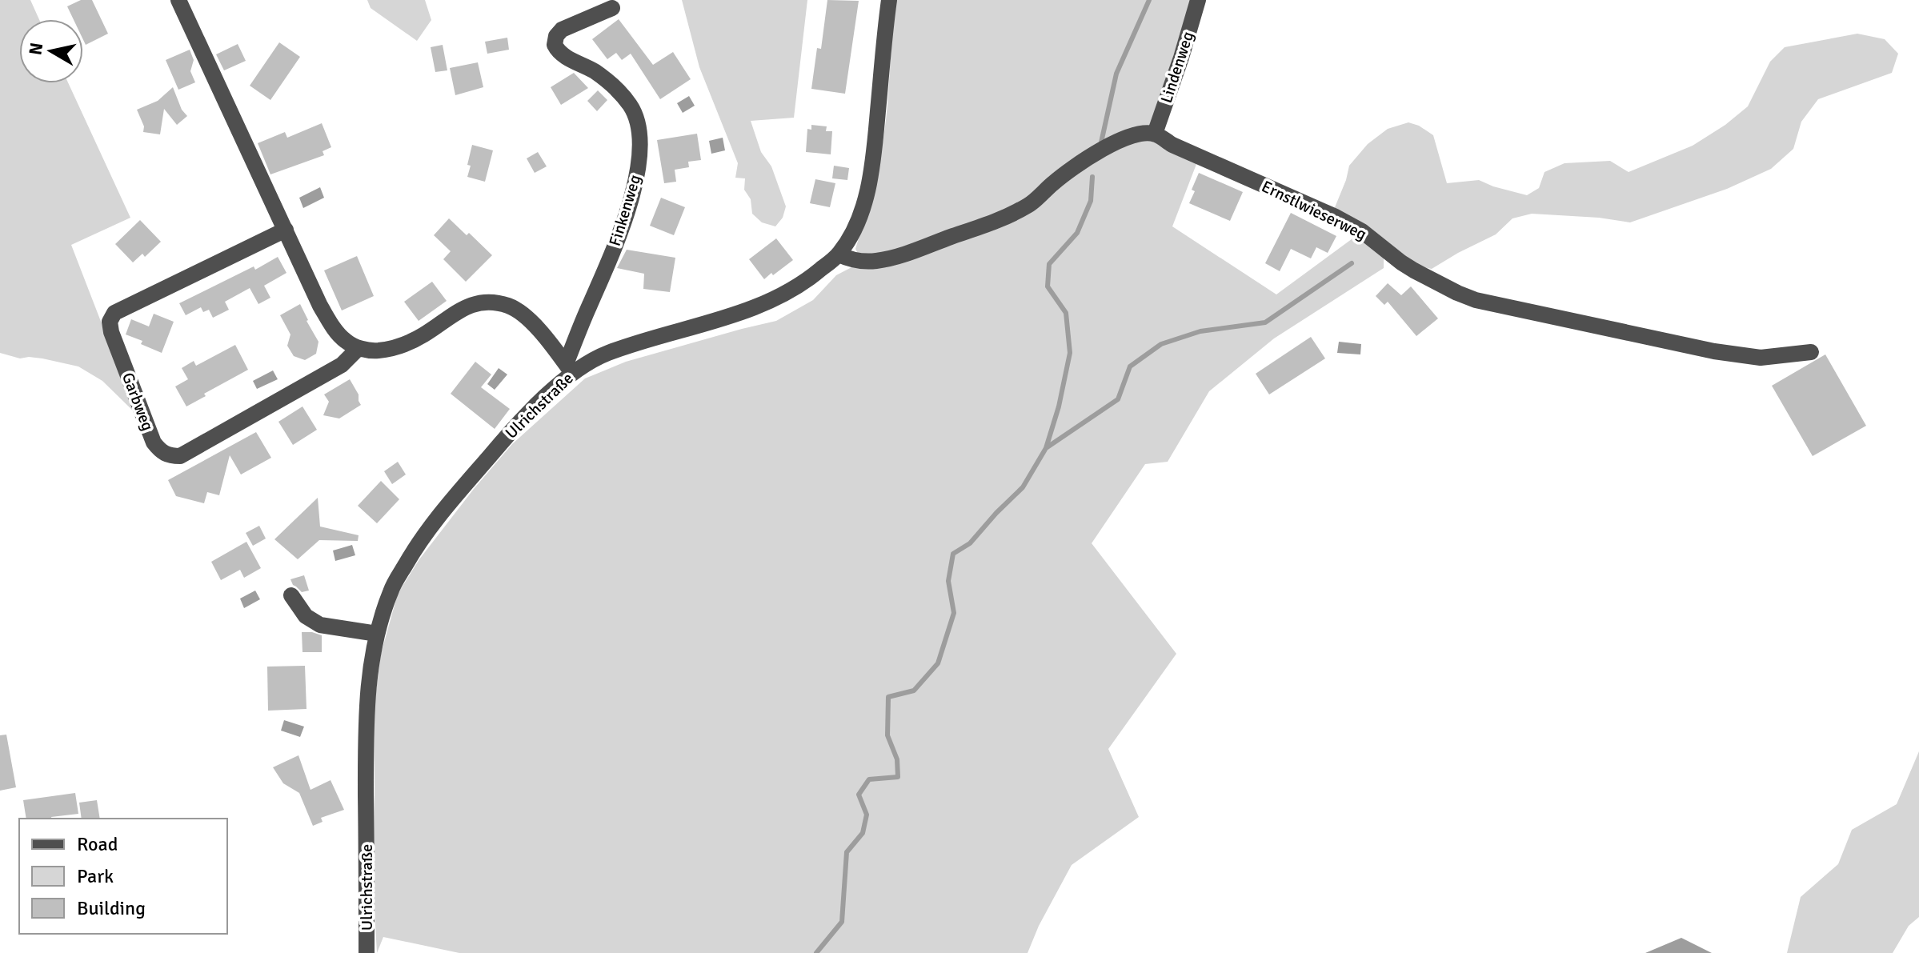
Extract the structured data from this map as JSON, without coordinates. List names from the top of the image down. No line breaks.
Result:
{"streets":{"street":["Lindenweg","Finkenweg","Ernstlwieserweg","Garbweg","Ulrichstraße"]},"crossings":[["Lindenweg","Ernstlwieserweg"],["Finkenweg","Ulrichstraße"]],"legend":["Road","Park","Building"],"north":"left"}
